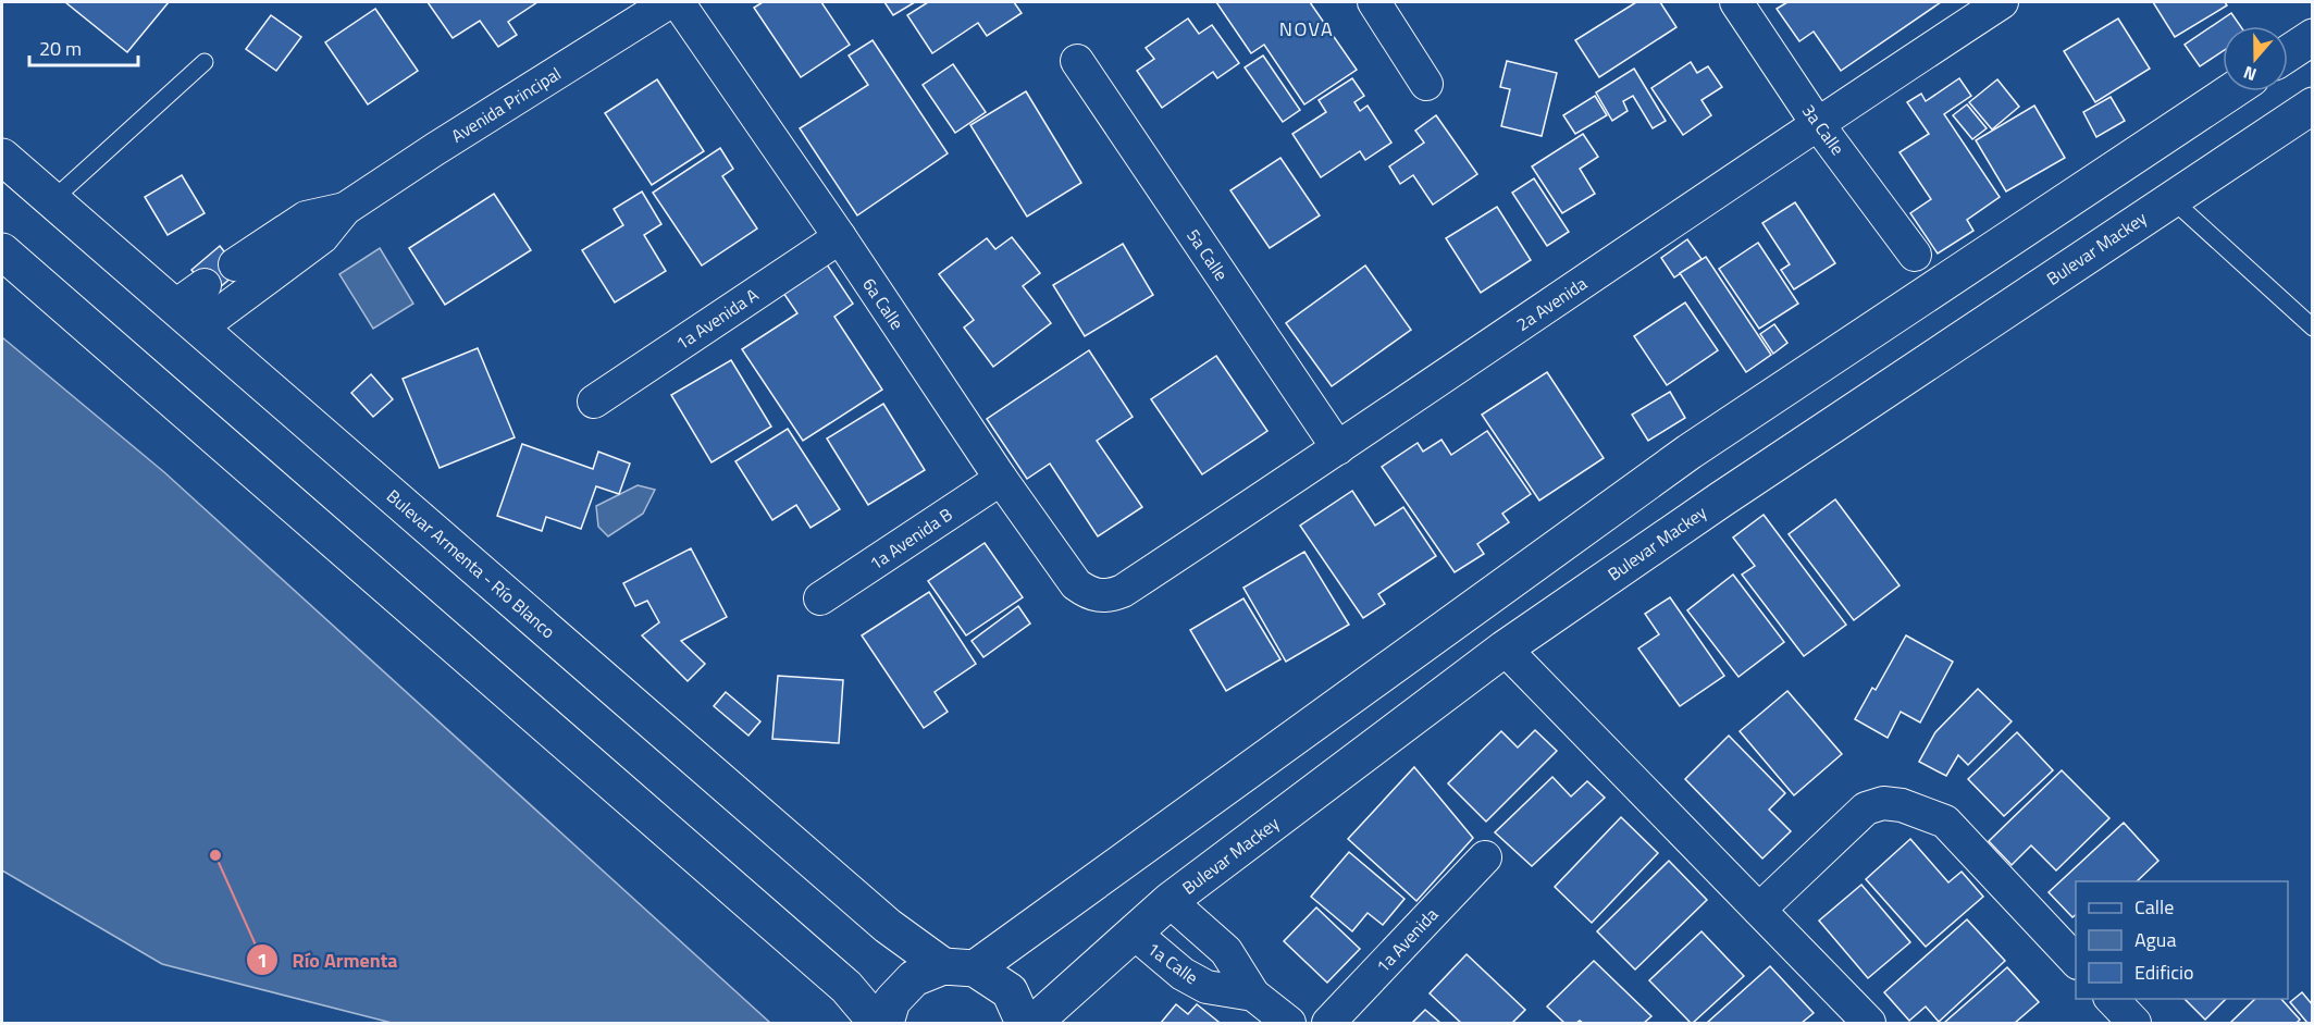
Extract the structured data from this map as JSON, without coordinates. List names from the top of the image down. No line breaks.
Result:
{"streets":{"main road":["Bulevar Mackey","Bulevar Armenta - Río Blanco"],"street":["Avenida Principal","3a Calle","5a Calle","6a Calle","2a Avenida","1a Avenida A","1a Avenida B","1a Avenida","1a Calle"]},"crossings":[["Avenida Principal","Bulevar Armenta - Río Blanco"],["3a Calle","2a Avenida"],["Bulevar Mackey","1a Calle"],["5a Calle","2a Avenida"],["6a Calle","2a Avenida"],["6a Calle","1a Avenida A"],["6a Calle","1a Avenida B"]],"districts":["NOVA"],"places":["Río Armenta"],"legend":["Calle","Agua","Edificio"],"scale_bar":"20 m","north":"bottom"}
